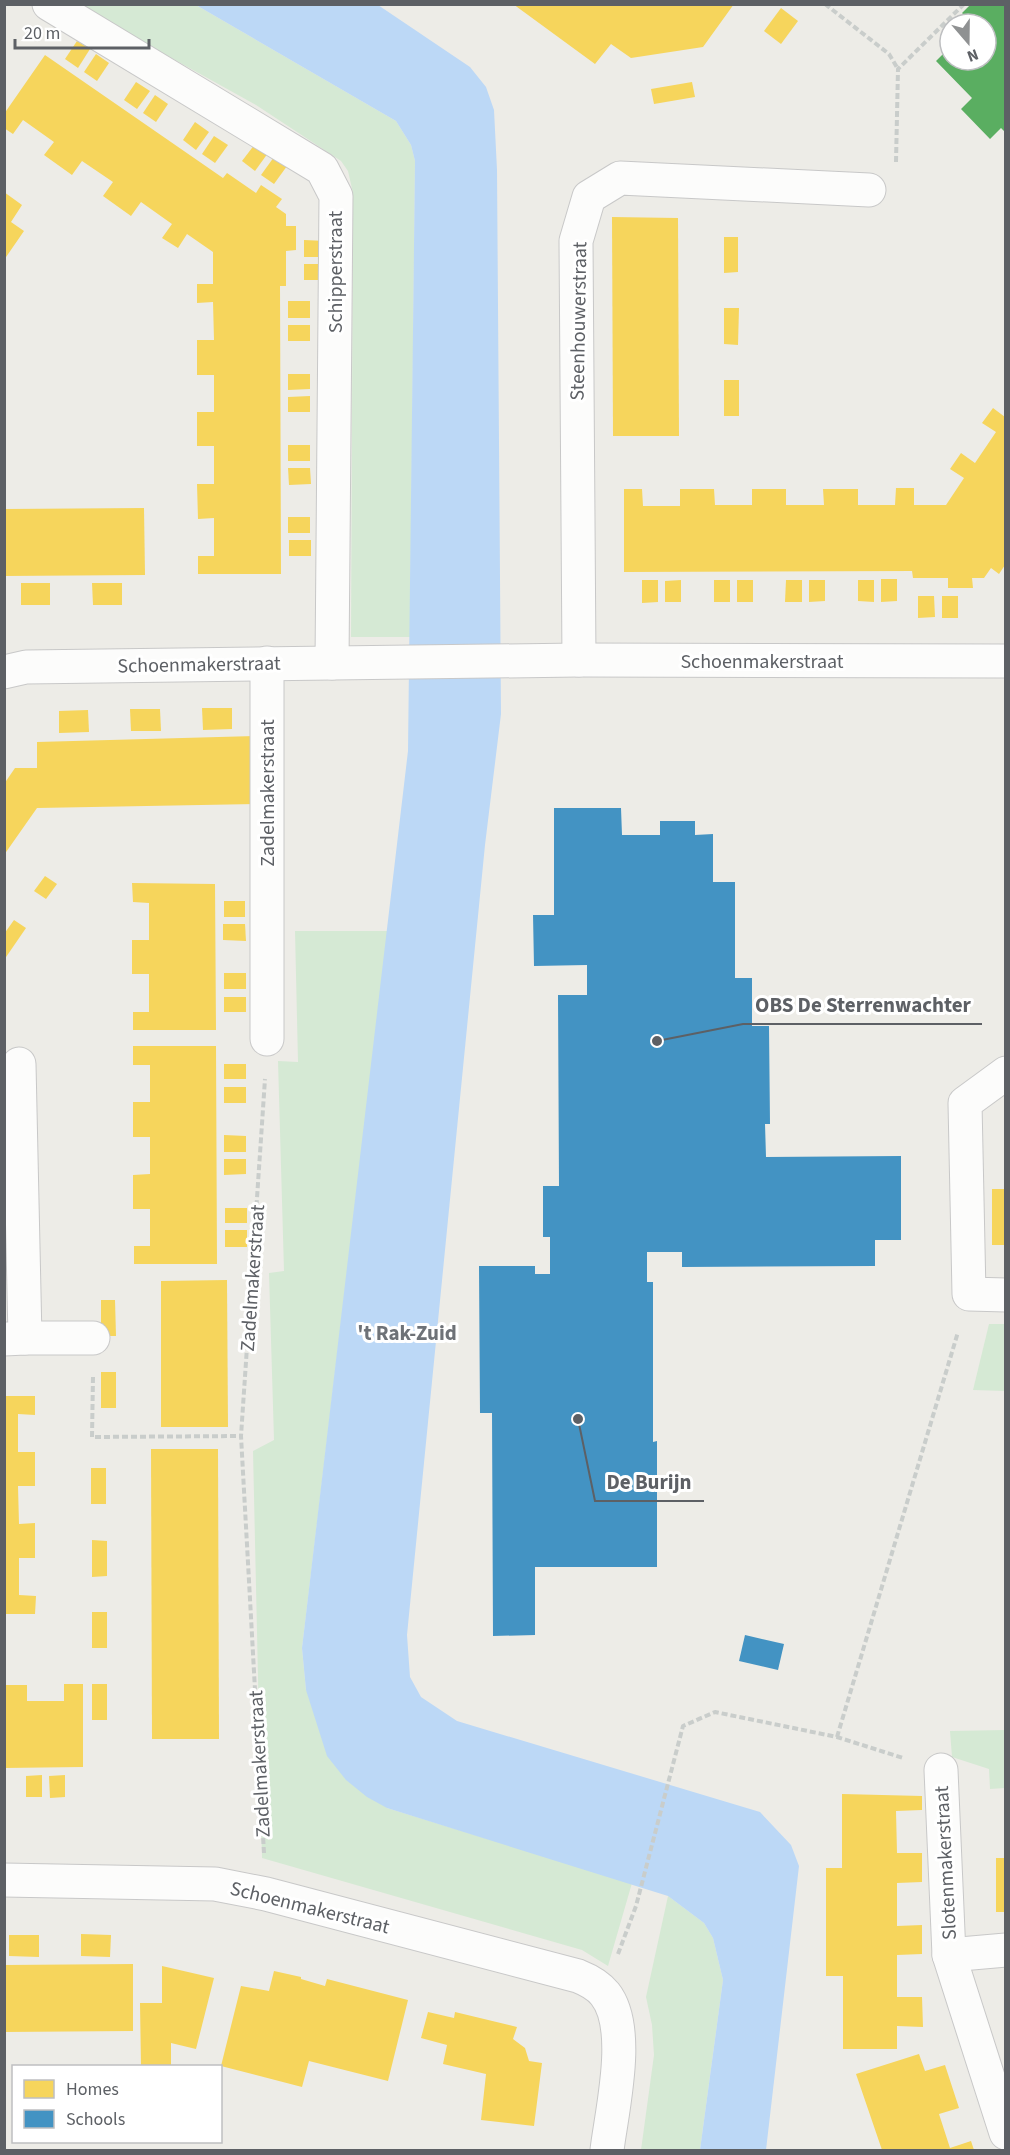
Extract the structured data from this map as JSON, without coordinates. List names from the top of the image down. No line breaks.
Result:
{"streets":{"street":["Schipperstraat","Steenhouwerstraat","Schoenmakerstraat","Zadelmakerstraat","Slotenmakerstraat"]},"crossings":[["Schipperstraat","Schoenmakerstraat"],["Steenhouwerstraat","Schoenmakerstraat"],["Schoenmakerstraat","Zadelmakerstraat"]],"districts":["'t Rak-Zuid"],"places":["OBS De Sterrenwachter","De Burijn"],"legend":["Homes","Schools"],"scale_bar":"20 m","north":"bottom"}
